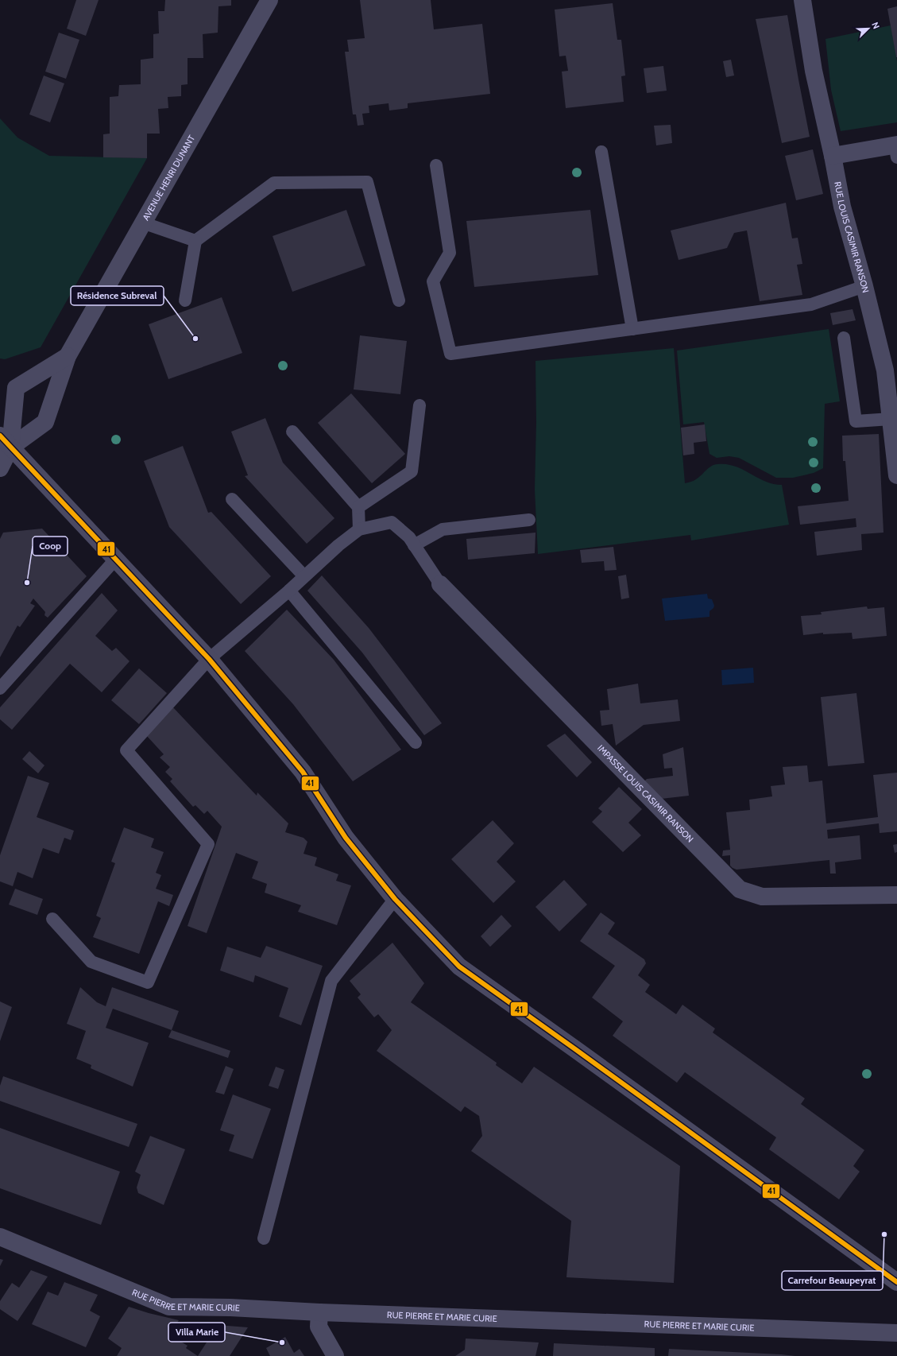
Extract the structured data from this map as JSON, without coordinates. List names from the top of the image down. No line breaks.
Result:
{"streets":{"street":["AVENUE HENRI DUNANT","RUE LOUIS CASIMIR RANSON","IMPASSE LOUIS CASIMIR RANSON","RUE PIERRE ET MARIE CURIE"]},"places":["Résidence Subreval","Coop","Carrefour Beaupeyrat","Villa Marie"],"lines":["transit line 41"],"north":"top right"}
